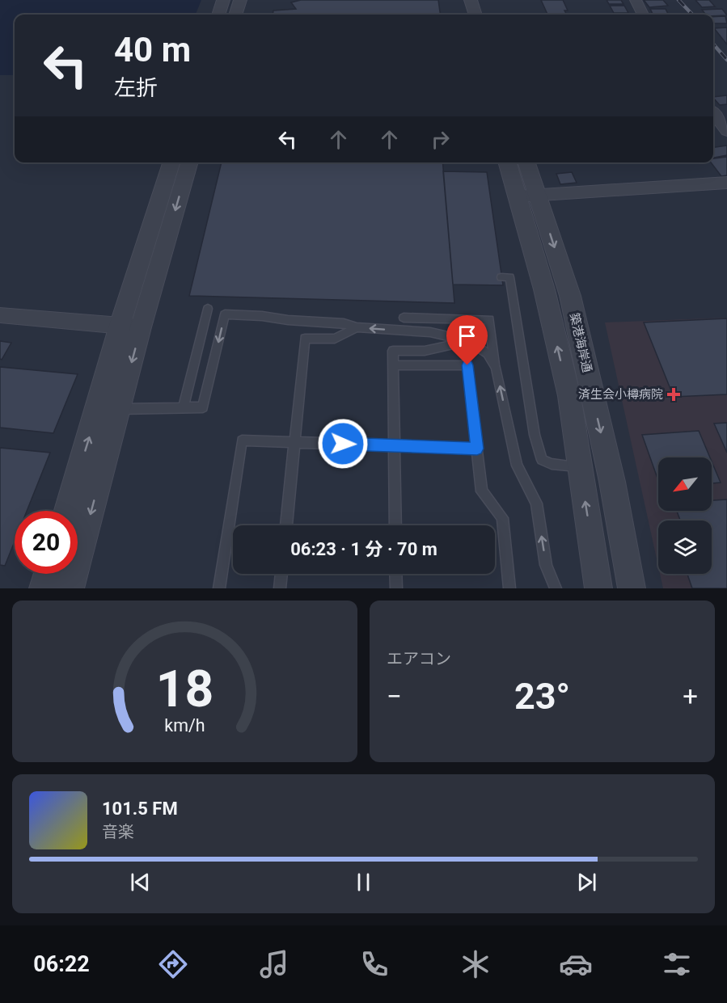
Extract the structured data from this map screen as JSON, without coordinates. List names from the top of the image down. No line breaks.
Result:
{"streets":{"street":["築港海岸通"]},"places":{"health":["済生会小樽病院"]},"north":"bottom left","page":{"turn":["40 m","左折"],"limit":"20","trip":"06:23 · 1 分 · 70 m","tile":"エアコン","heat":["−","23°","+"],"song":["101.5 FM","音楽"],"tabs":"06:22","gauge":["18","km/h"]}}
